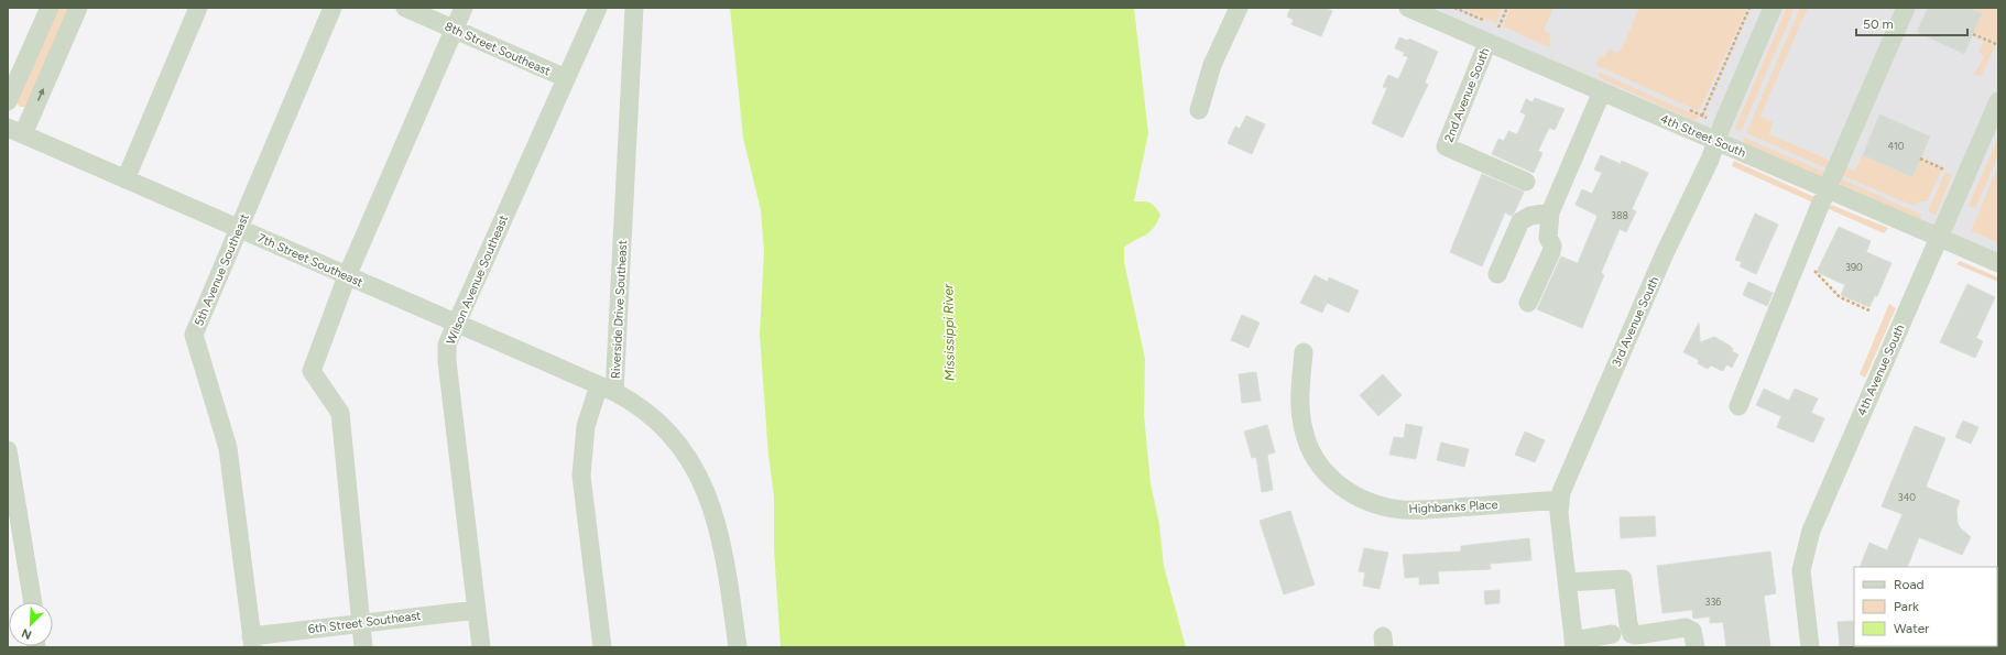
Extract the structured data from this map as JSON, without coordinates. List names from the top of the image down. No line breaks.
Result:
{"streets":{"street":["8th Street Southeast","2nd Avenue South","4th Street South","7th Street Southeast","5th Avenue Southeast","Wilson Avenue Southeast","Riverside Drive Southeast","3rd Avenue South","4th Avenue South","Highbanks Place","6th Street Southeast"]},"crossings":[["8th Street Southeast","Wilson Avenue Southeast"],["2nd Avenue South","4th Street South"],["4th Street South","3rd Avenue South"],["4th Street South","4th Avenue South"],["7th Street Southeast","5th Avenue Southeast"],["7th Street Southeast","Wilson Avenue Southeast"],["7th Street Southeast","Riverside Drive Southeast"],["5th Avenue Southeast","6th Street Southeast"],["Wilson Avenue Southeast","6th Street Southeast"],["3rd Avenue South","Highbanks Place"]],"water":["Mississippi River"],"house_numbers":["410","388","390","340","336"],"legend":["Road","Park","Water"],"scale_bar":"50 m","north":"bottom left"}
